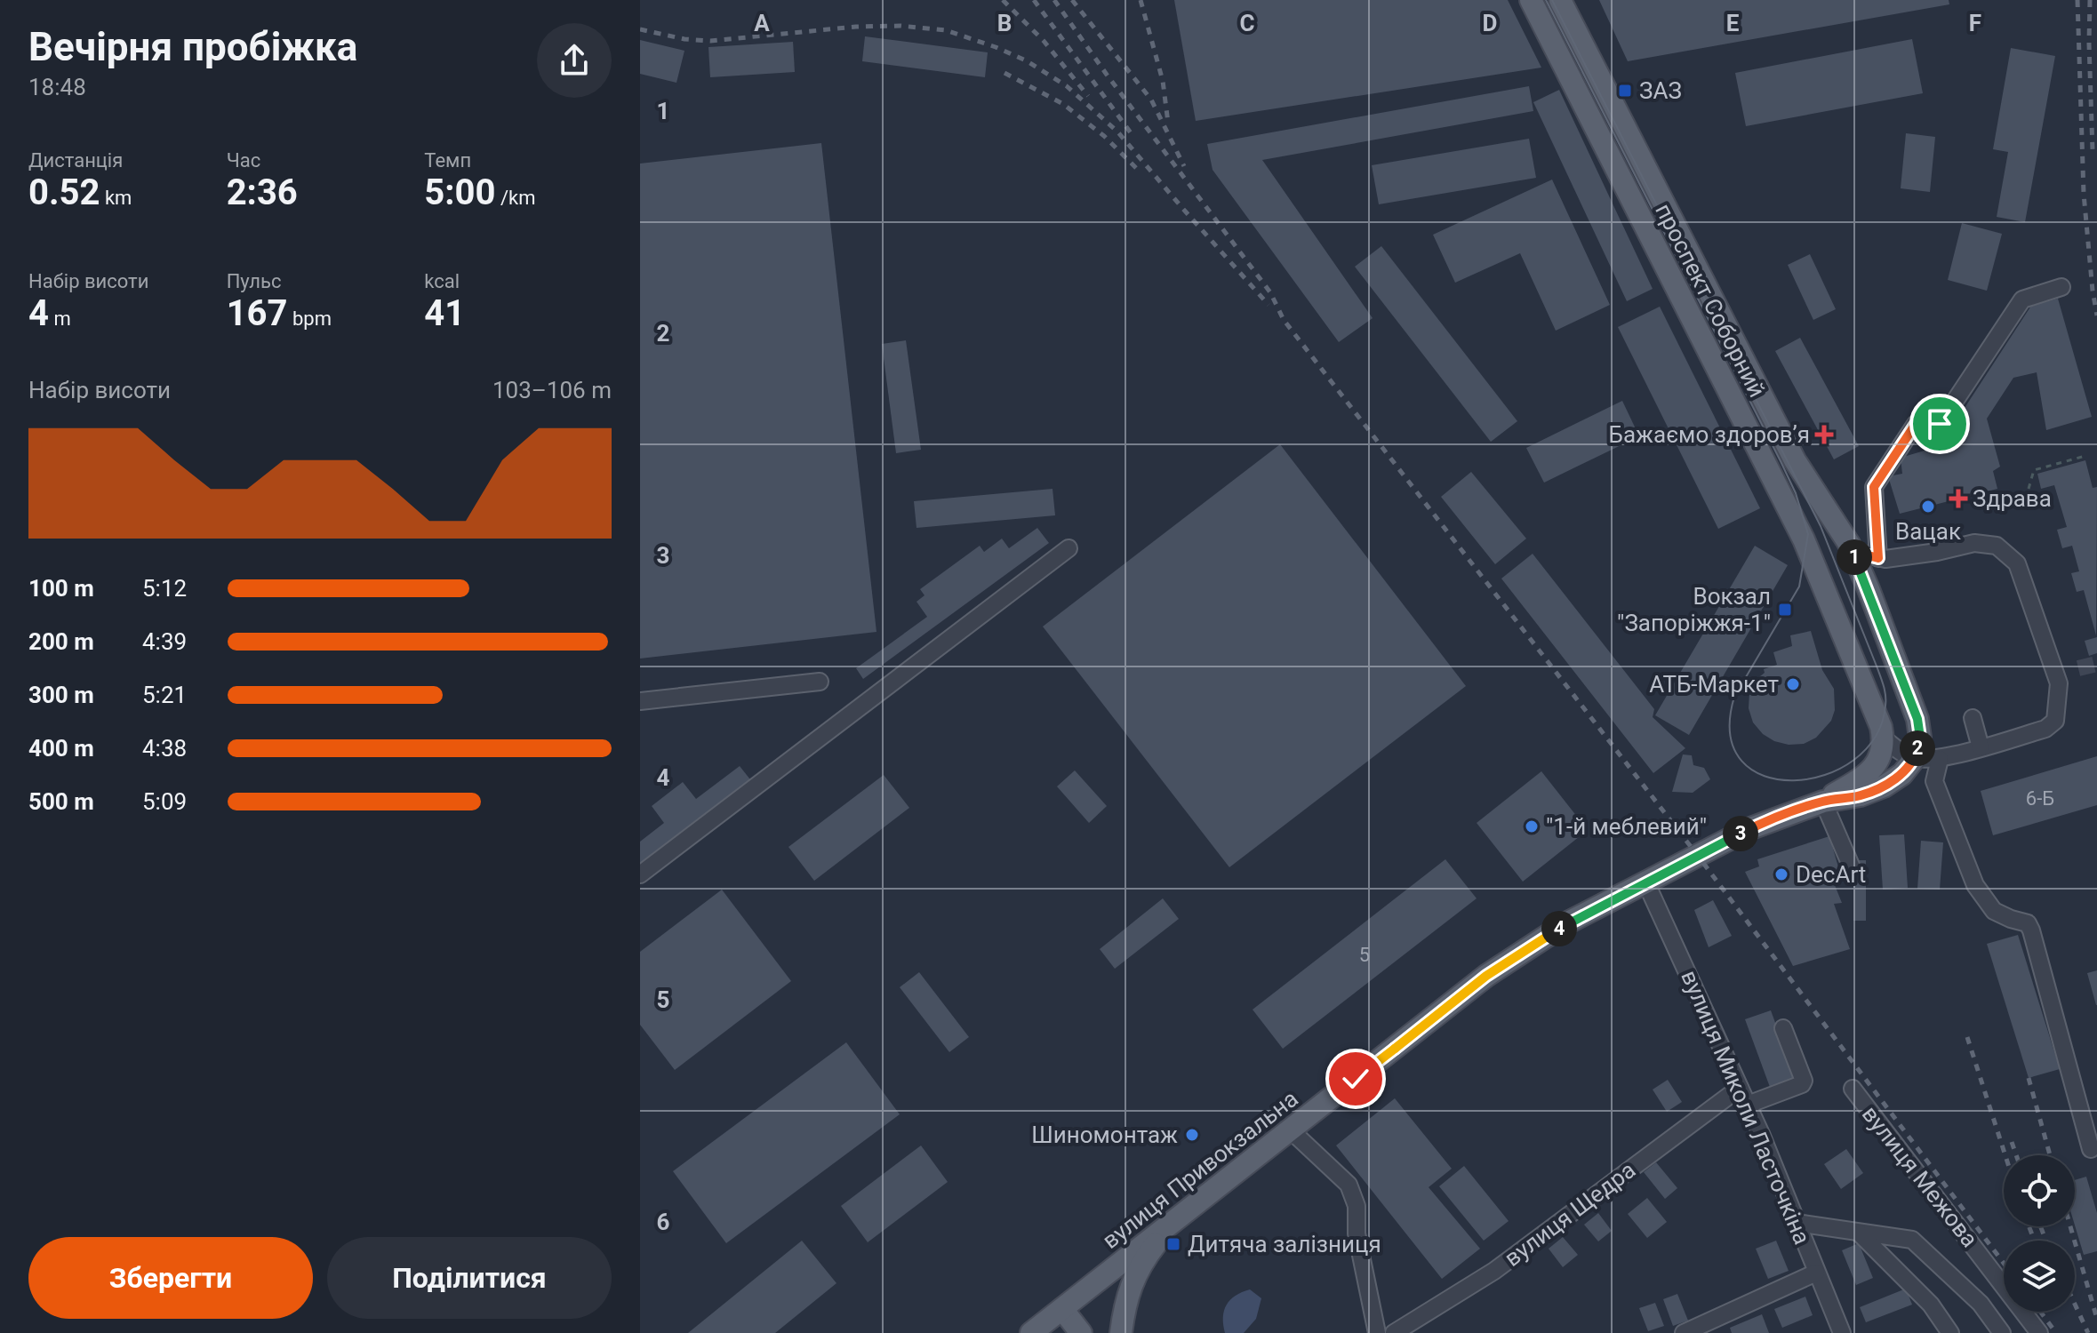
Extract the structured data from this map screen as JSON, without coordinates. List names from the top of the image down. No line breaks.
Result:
{"streets":{"main road":["проспект Соборний","вулиця Привокзальна"],"street":["вулиця Миколи Ласточкіна","вулиця Межова","вулиця Щедра"]},"crossings":[["проспект Соборний","вулиця Привокзальна"],["вулиця Миколи Ласточкіна","вулиця Привокзальна"],["вулиця Миколи Ласточкіна","вулиця Щедра"]],"places":{"transit":["ЗАЗ","Вокзал \"Запоріжжя-1\"","Дитяча залізниця"],"health":["Бажаємо здоровʼя","Здрава"],"other":["Вацак","АТБ-Маркет","\"1-й меблевий\"","DecArt","Шиномонтаж"]},"house_numbers":["6-Б","5"],"page":{"heading":["Вечірня пробіжка","18:48"],"stats":[["Дистанція","0.52 km"],["Час","2:36"],["Темп","5:00 /km"],["Набір висоти","4 m"],["Пульс","167 bpm"],["kcal","41"]],"chart":["Набір висоти","103–106 m"],"pins":["1","2","3","4"],"list":[{"name":"100 m","note":"5:12"},{"name":"200 m","note":"4:39"},{"name":"300 m","note":"5:21"},{"name":"400 m","note":"4:38"},{"name":"500 m","note":"5:09"}],"buttons":["Зберегти","Поділитися"]},"grid":{"columns":["A","B","C","D","E","F"],"rows":["1","2","3","4","5","6"]}}
